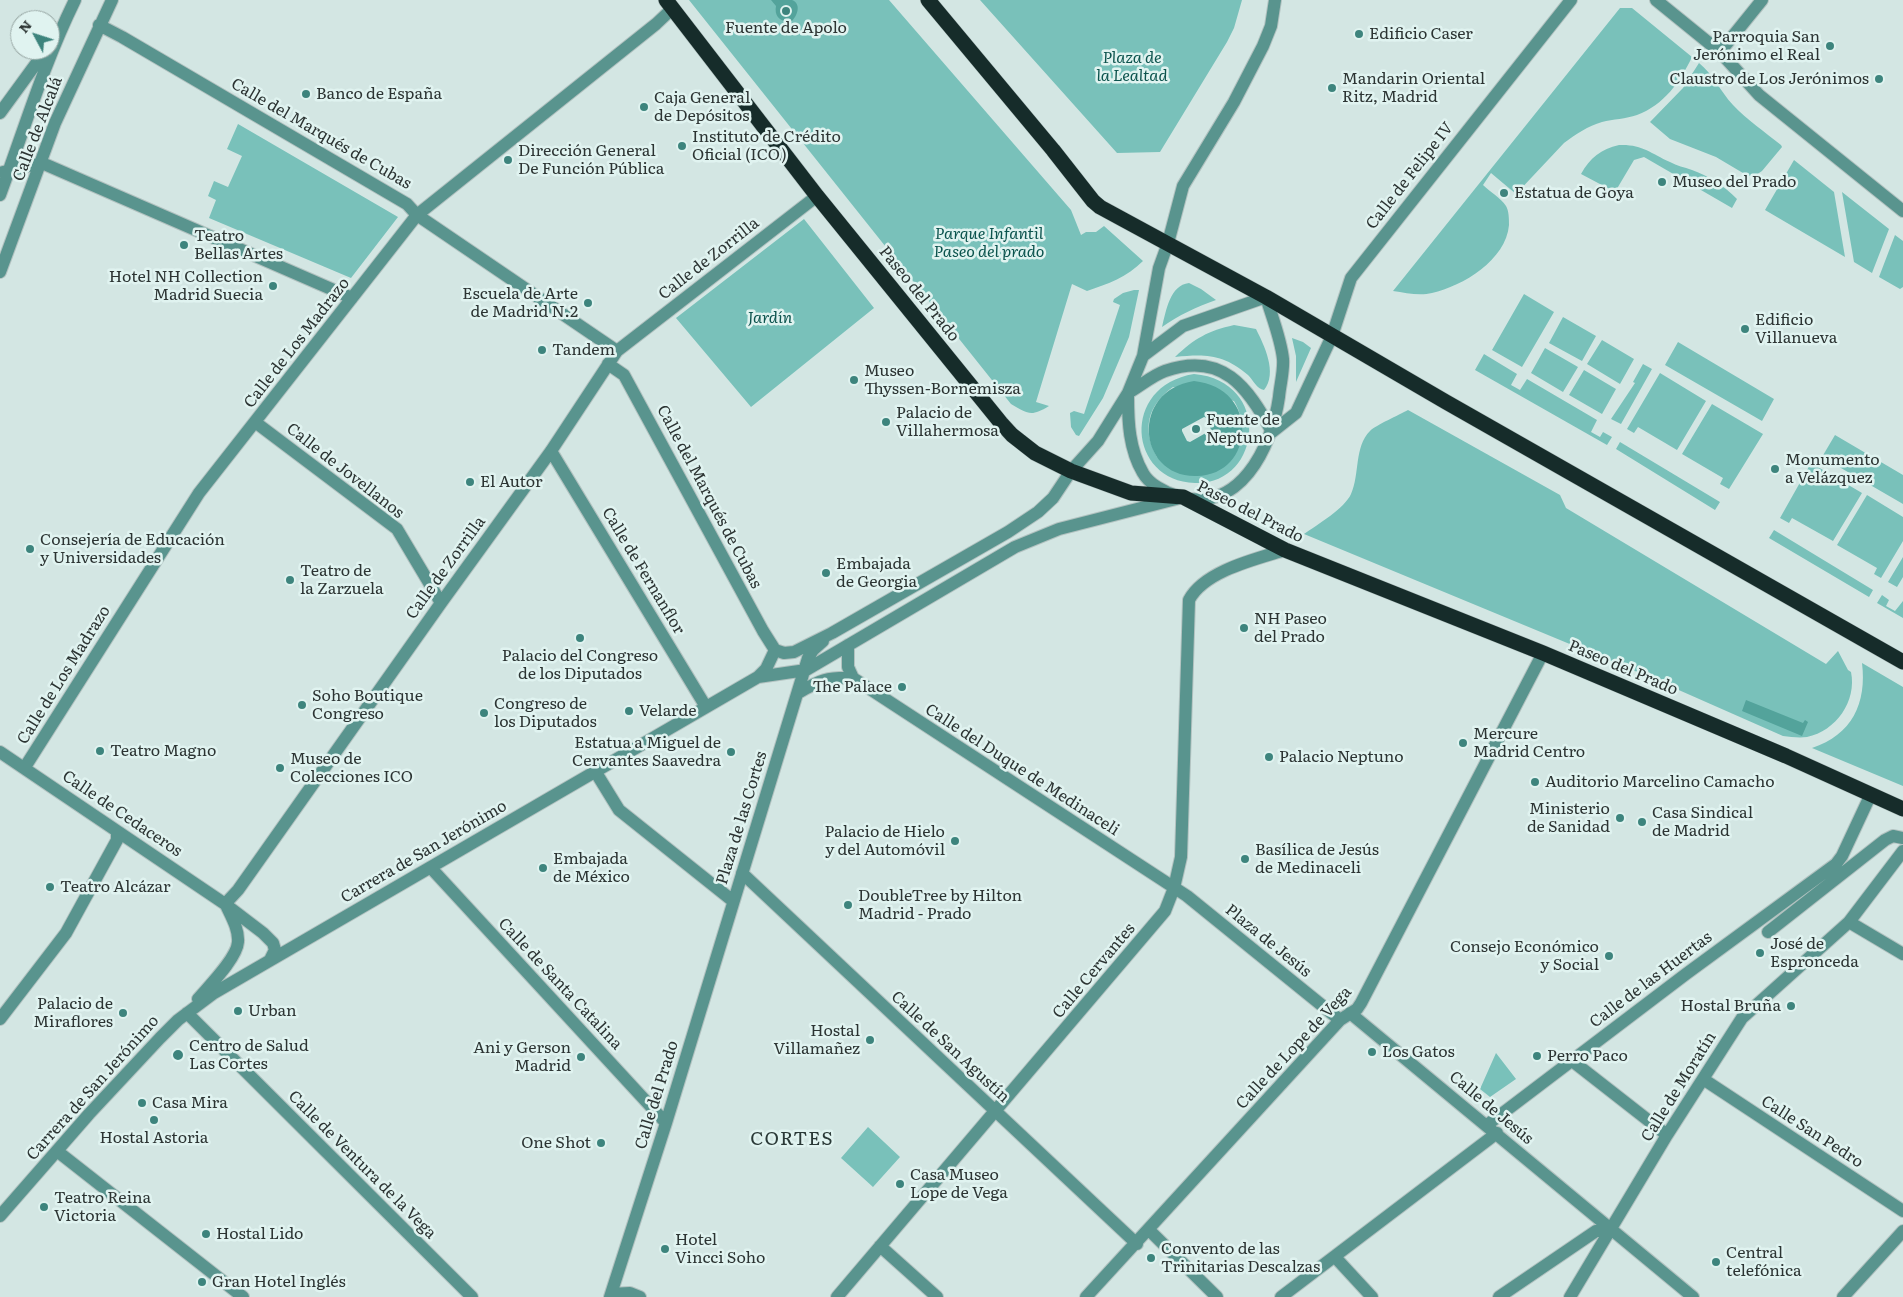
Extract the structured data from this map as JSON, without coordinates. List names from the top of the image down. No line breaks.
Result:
{"streets":{"highway":["Paseo del Prado"],"street":["Calle de Alcalá","Calle del Marqués de Cubas","Calle de Felipe IV","Calle de Zorrilla","Calle de Los Madrazo","Calle de Jovellanos","Calle de Fernanflor","Calle del Duque de Medinaceli","Calle de Cedaceros","Plaza de las Cortes","Carrera de San Jerónimo","Plaza de Jesús","Calle Cervantes","Calle de las Huertas","Calle de Santa Catalina","Calle de San Agustín","Calle de Lope de Vega","Calle de Moratín","Calle del Prado","Calle de Jesús","Calle San Pedro","Calle de Ventura de la Vega"]},"crossings":[["Calle de Alcalá","Calle del Marqués de Cubas"],["Calle del Marqués de Cubas","Calle de Zorrilla"],["Calle del Marqués de Cubas","Calle de Los Madrazo"],["Calle del Marqués de Cubas","Plaza de las Cortes"],["Calle de Felipe IV","Paseo del Prado"],["Calle de Felipe IV","Plaza de las Cortes"],["Calle de Zorrilla","Paseo del Prado"],["Calle de Zorrilla","Calle de Jovellanos"],["Calle de Zorrilla","Calle de Fernanflor"],["Calle de Zorrilla","Calle de Cedaceros"],["Paseo del Prado","Calle de Los Madrazo"],["Paseo del Prado","Plaza de las Cortes"],["Paseo del Prado","Calle Cervantes"],["Paseo del Prado","Calle de las Huertas"],["Paseo del Prado","Calle de Lope de Vega"],["Calle de Los Madrazo","Calle de Jovellanos"],["Calle de Los Madrazo","Calle de Cedaceros"],["Calle del Duque de Medinaceli","Plaza de Jesús"],["Calle del Duque de Medinaceli","Calle Cervantes"],["Plaza de las Cortes","Carrera de San Jerónimo"],["Plaza de las Cortes","Calle de San Agustín"],["Plaza de las Cortes","Calle del Prado"],["Carrera de San Jerónimo","Calle de Santa Catalina"],["Carrera de San Jerónimo","Calle de Ventura de la Vega"],["Plaza de Jesús","Calle Cervantes"],["Plaza de Jesús","Calle de Lope de Vega"],["Plaza de Jesús","Calle de Jesús"],["Calle Cervantes","Calle de San Agustín"],["Calle de las Huertas","Calle de Jesús"],["Calle de Santa Catalina","Calle del Prado"],["Calle de San Agustín","Calle de Lope de Vega"],["Calle de Lope de Vega","Calle de Jesús"],["Calle de Moratín","Calle de Jesús"],["Calle de Moratín","Calle San Pedro"]],"districts":["CORTES"],"parks":["Plaza de la Lealtad","Parque Infantil Paseo del prado","Jardín"],"places":["Fuente de Apolo","Edificio Caser","Parroquia San Jerónimo el Real","Claustro de Los Jerónimos","Mandarin Oriental Ritz, Madrid","Banco de España","Caja General de Depósitos","Instituto de Crédito Oficial (ICO)","Dirección General De Función Pública","Museo del Prado","Estatua de Goya","Teatro Bellas Artes","Hotel NH Collection Madrid Suecia","Escuela de Arte de Madrid N.2","Edificio Villanueva","Tandem","Museo Thyssen-Bornemisza","Palacio de Villahermosa","Fuente de Neptuno","Monumento a Velázquez","El Autor","Consejería de Educación y Universidades","Embajada de Georgia","Teatro de la Zarzuela","NH Paseo del Prado","Palacio del Congreso de los Diputados","The Palace","Soho Boutique Congreso","Velarde","Congreso de los Diputados","Mercure Madrid Centro","Teatro Magno","Estatua a Miguel de Cervantes Saavedra","Palacio Neptuno","Museo de Colecciones ICO","Auditorio Marcelino Camacho","Ministerio de Sanidad","Casa Sindical de Madrid","Palacio de Hielo y del Automóvil","Basílica de Jesús de Medinaceli","Embajada de México","Teatro Alcázar","DoubleTree by Hilton Madrid - Prado","José de Espronceda","Consejo Económico y Social","Hostal Bruña","Urban","Palacio de Miraflores","Hostal Villamañez","Los Gatos","Centro de Salud Las Cortes","Perro Paco","Ani y Gerson Madrid","Casa Mira","Hostal Astoria","One Shot","Casa Museo Lope de Vega","Teatro Reina Victoria","Hostal Lido","Hotel Vincci Soho","Convento de las Trinitarias Descalzas","Central telefónica","Gran Hotel Inglés"],"north":"top left"}
